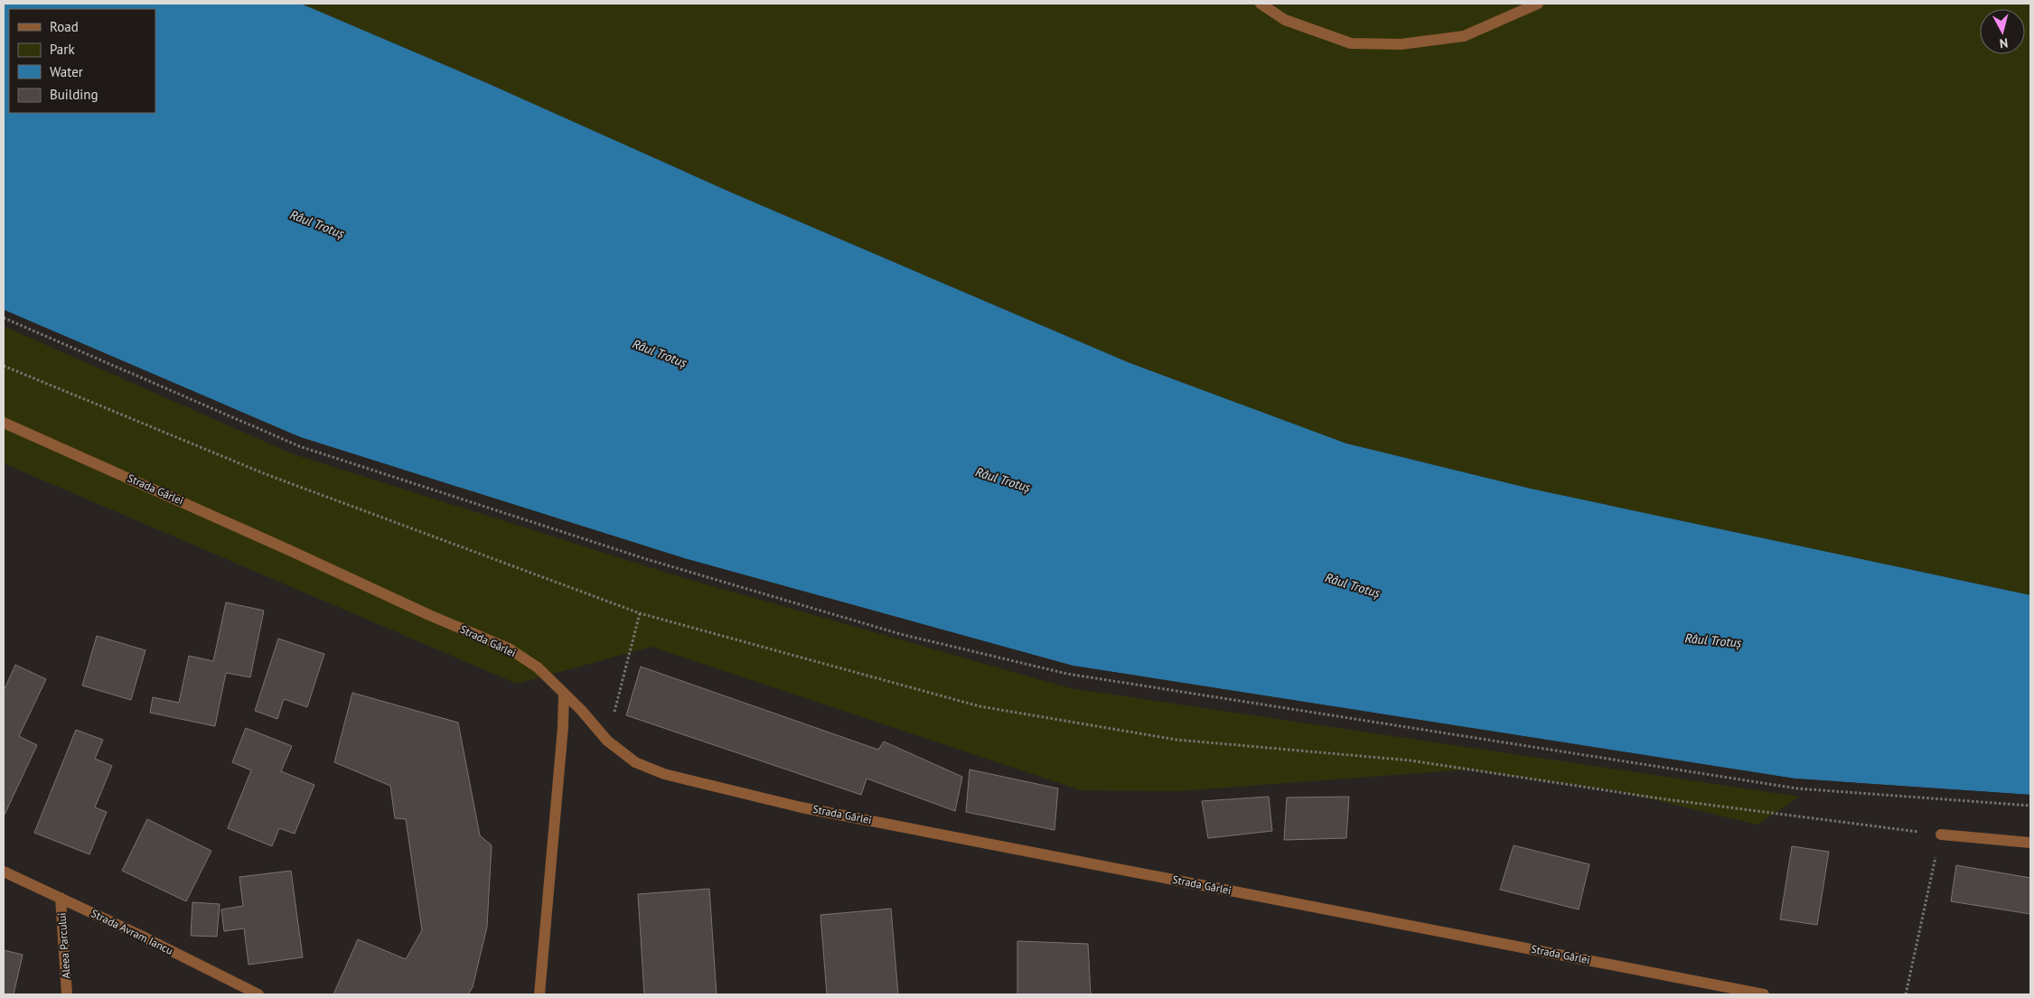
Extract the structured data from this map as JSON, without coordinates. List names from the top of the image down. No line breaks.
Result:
{"streets":{"street":["Strada Gârlei","Strada Avram Iancu","Aleea Parcului"]},"crossings":[["Strada Avram Iancu","Aleea Parcului"]],"water":["Râul Trotuș"],"legend":["Road","Park","Water","Building"],"north":"bottom"}
